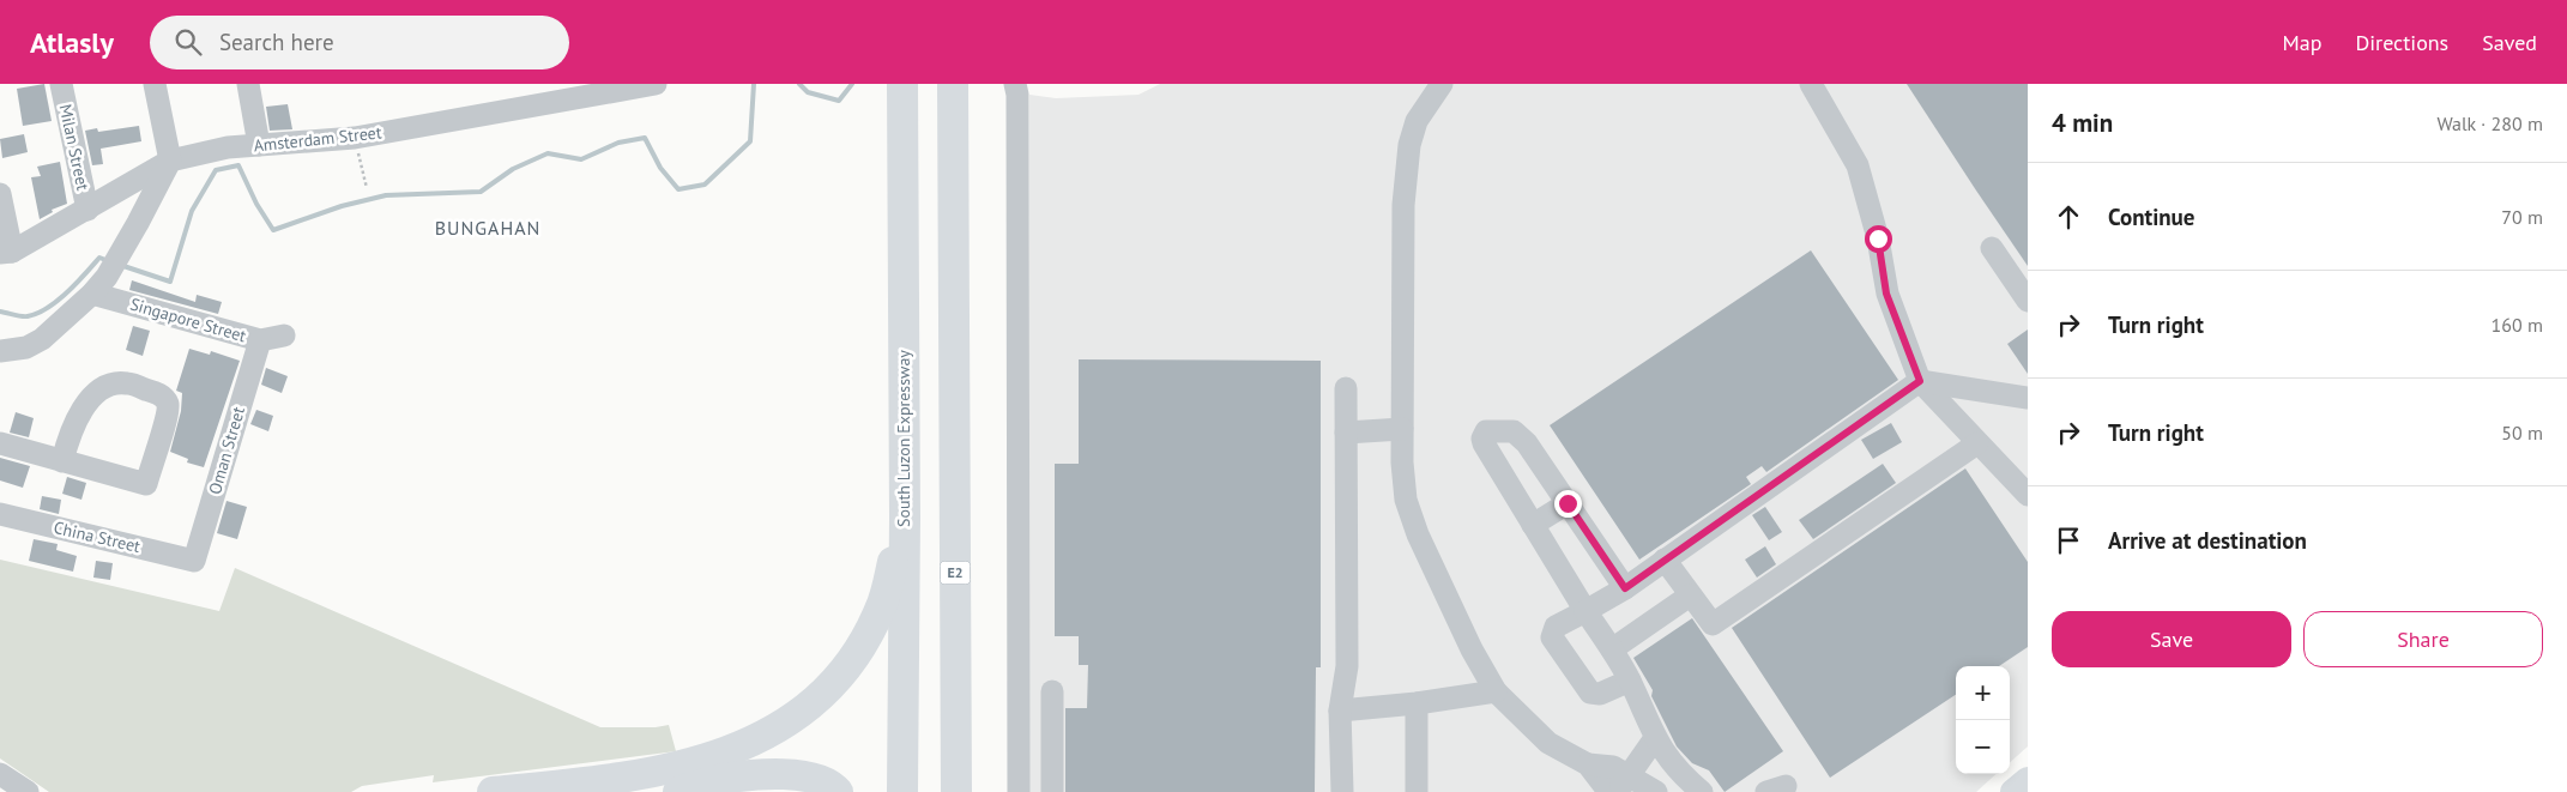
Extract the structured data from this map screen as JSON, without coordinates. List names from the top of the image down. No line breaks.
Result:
{"streets":{"highway":["South Luzon Expressway","E2"],"street":["Amsterdam Street","Milan Street","Singapore Street","Oman Street","China Street"]},"crossings":[["Amsterdam Street","Milan Street"],["Singapore Street","Oman Street"],["Oman Street","China Street"]],"districts":["BUNGAHAN"],"page":{"header":"Atlasly","search":"Search here","nav":["Map","Directions","Saved"],"heading":["4 min","Walk · 280 m"],"list":[["Continue","70 m"],["Turn right","160 m"],["Turn right","50 m"],"Arrive at destination"],"buttons":["Save","Share"],"map_buttons":["+","−"]}}
